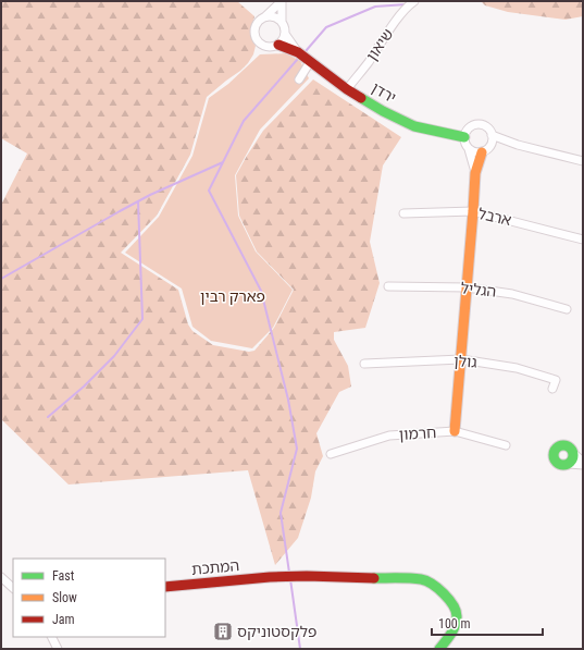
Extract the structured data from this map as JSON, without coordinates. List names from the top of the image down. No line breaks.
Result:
{"streets":{"street":["שיאון","ירדן","ארבל","הגליל","גולן","חרמון","המתכת"]},"crossings":[["שיאון","ירדן"]],"parks":["פארק רבין"],"places":{"building":["פלקסטוניקס"]},"legend":["Fast","Slow","Jam"],"scale_bar":"100 m"}
